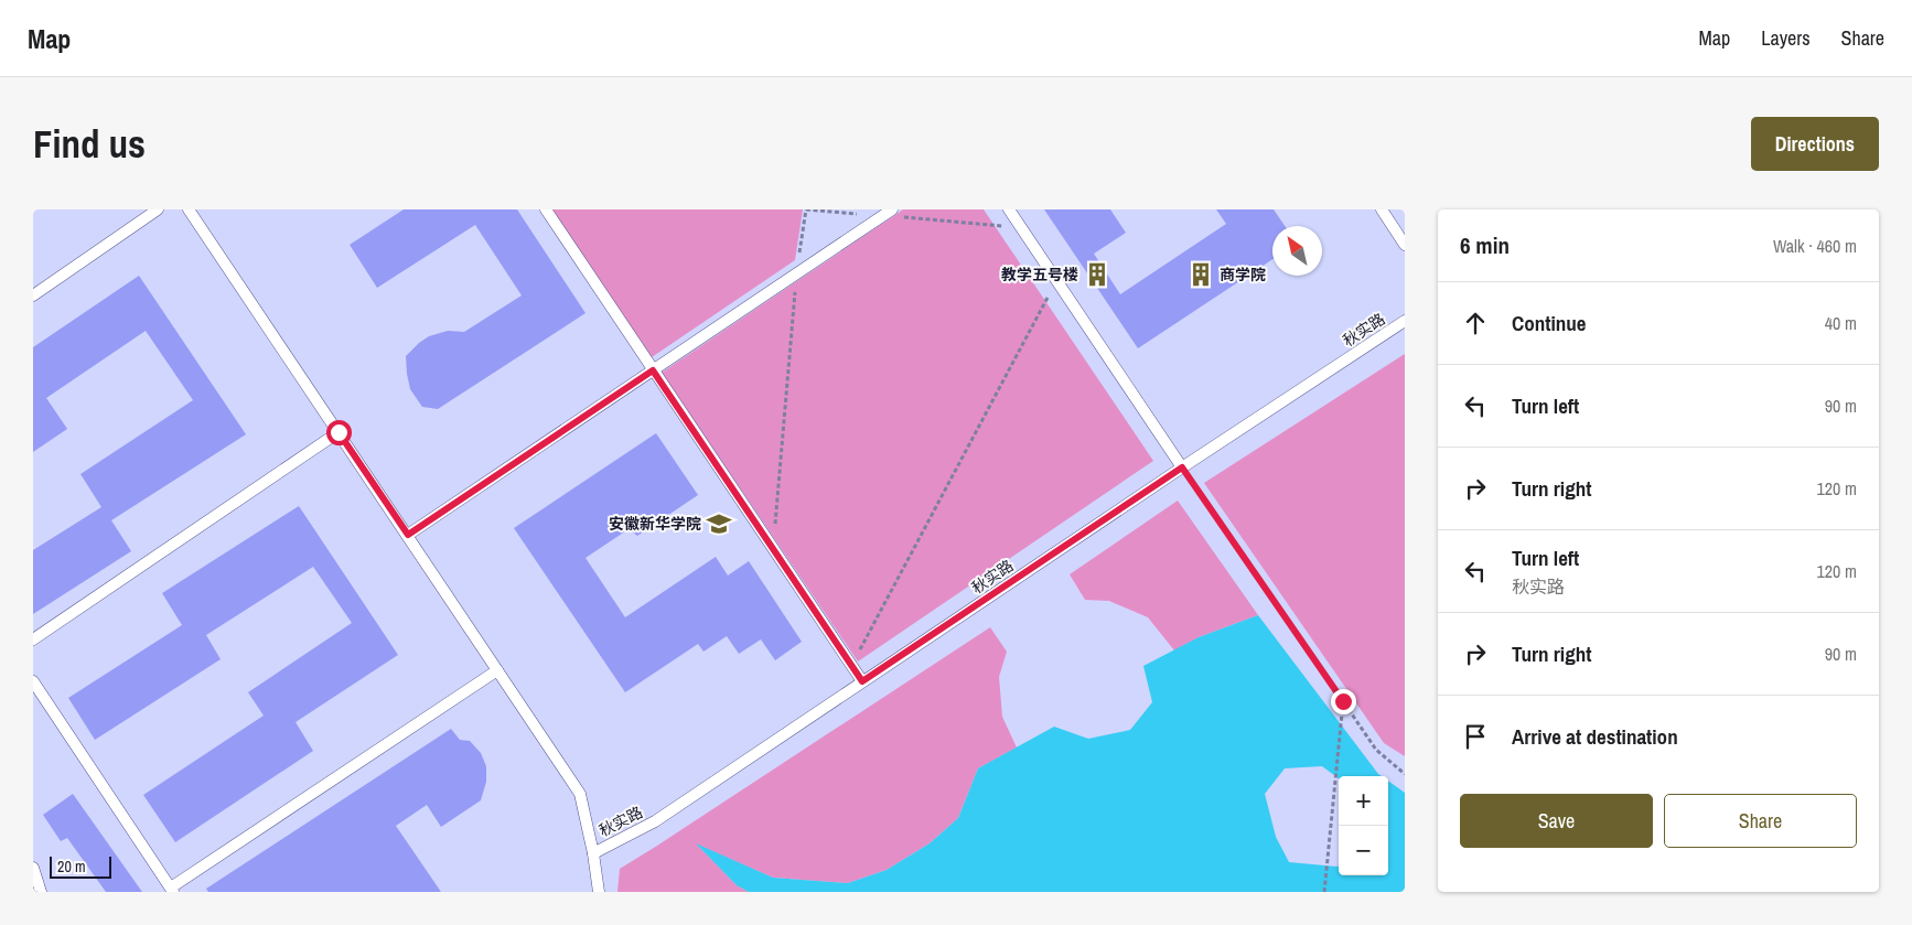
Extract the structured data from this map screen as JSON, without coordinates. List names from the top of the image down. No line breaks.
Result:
{"streets":{"lane":["秋实路"]},"places":{"building":["教学五号楼","商学院"],"school or university":["安徽新华学院"]},"scale_bar":"20 m","north":"top left","page":{"header":"Map","nav":["Map","Layers","Share"],"buttons":["Directions",["Save","Share"]],"title":"Find us","heading":["6 min","Walk · 460 m"],"list":[["Continue","40 m"],["Turn left","90 m"],["Turn right","120 m"],["Turn left","秋实路","120 m"],["Turn right","90 m"],"Arrive at destination"],"map_buttons":["+","−"],"scale":"20 m"}}
